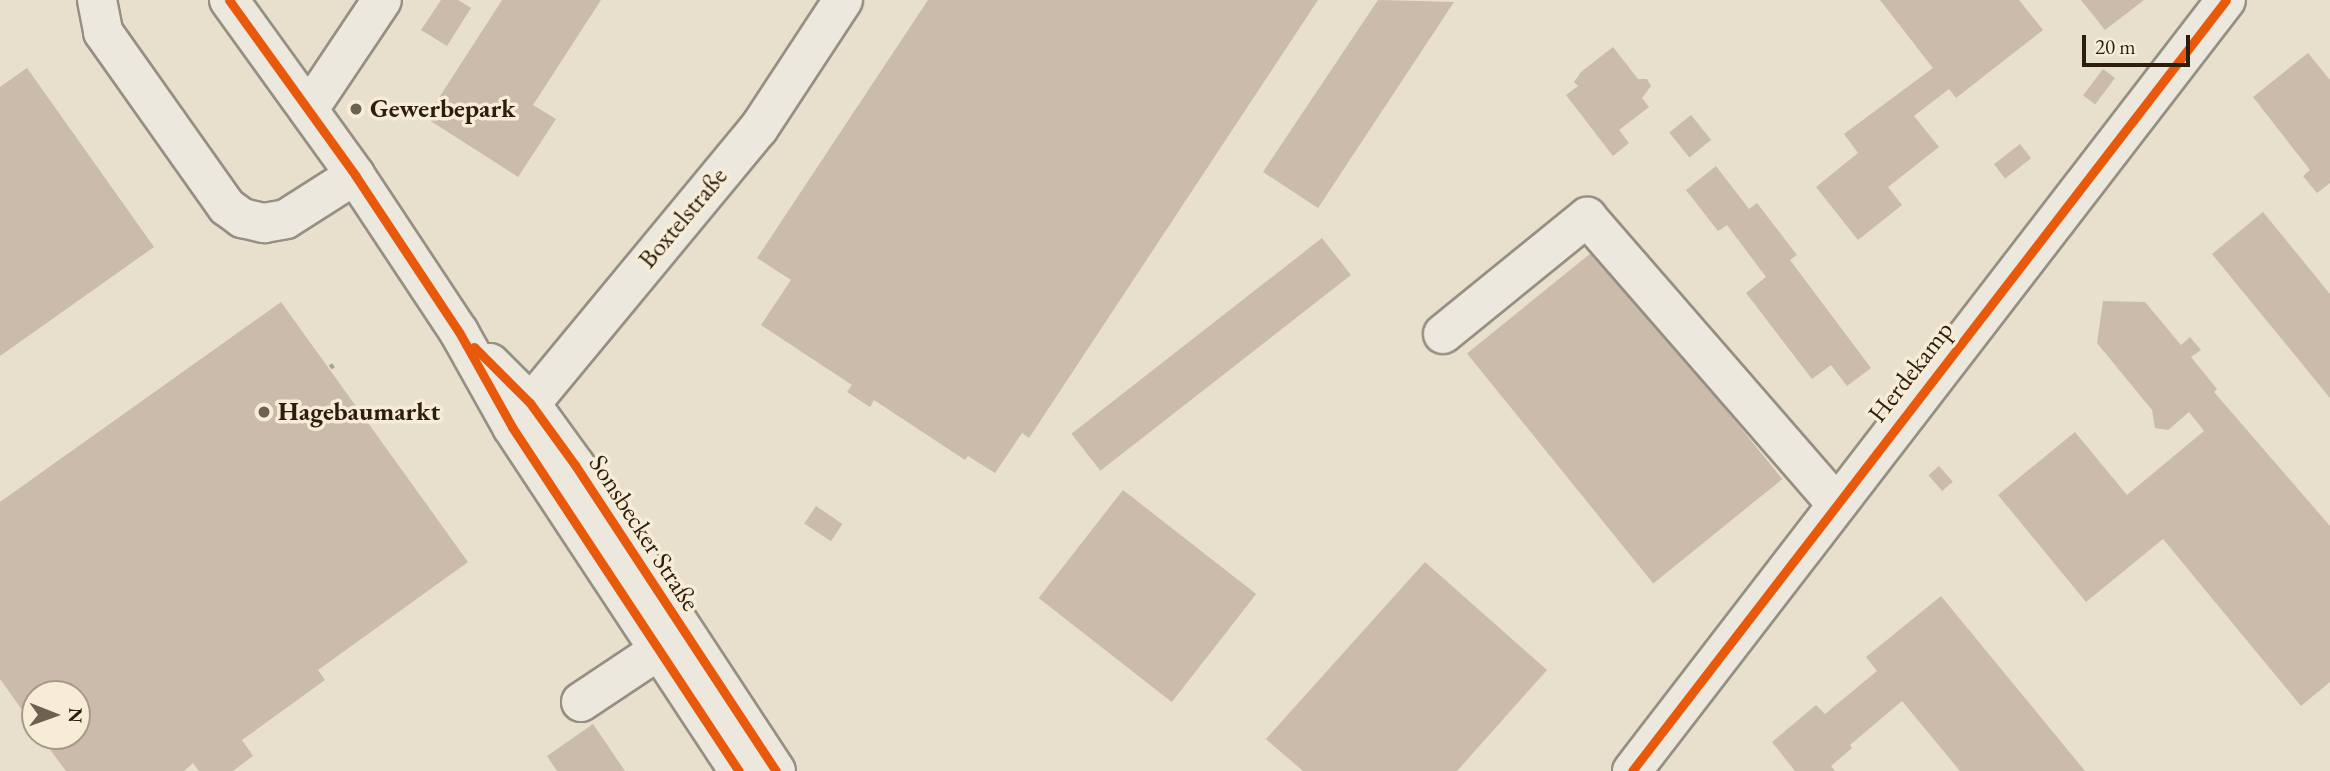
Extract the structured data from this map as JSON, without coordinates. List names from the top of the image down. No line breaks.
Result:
{"streets":{"street":["Boxtelstraße","Herdekamp","Sonsbecker Straße"]},"crossings":[["Boxtelstraße","Sonsbecker Straße"]],"places":["Gewerbepark","Hagebaumarkt"],"scale_bar":"20 m","north":"right"}
